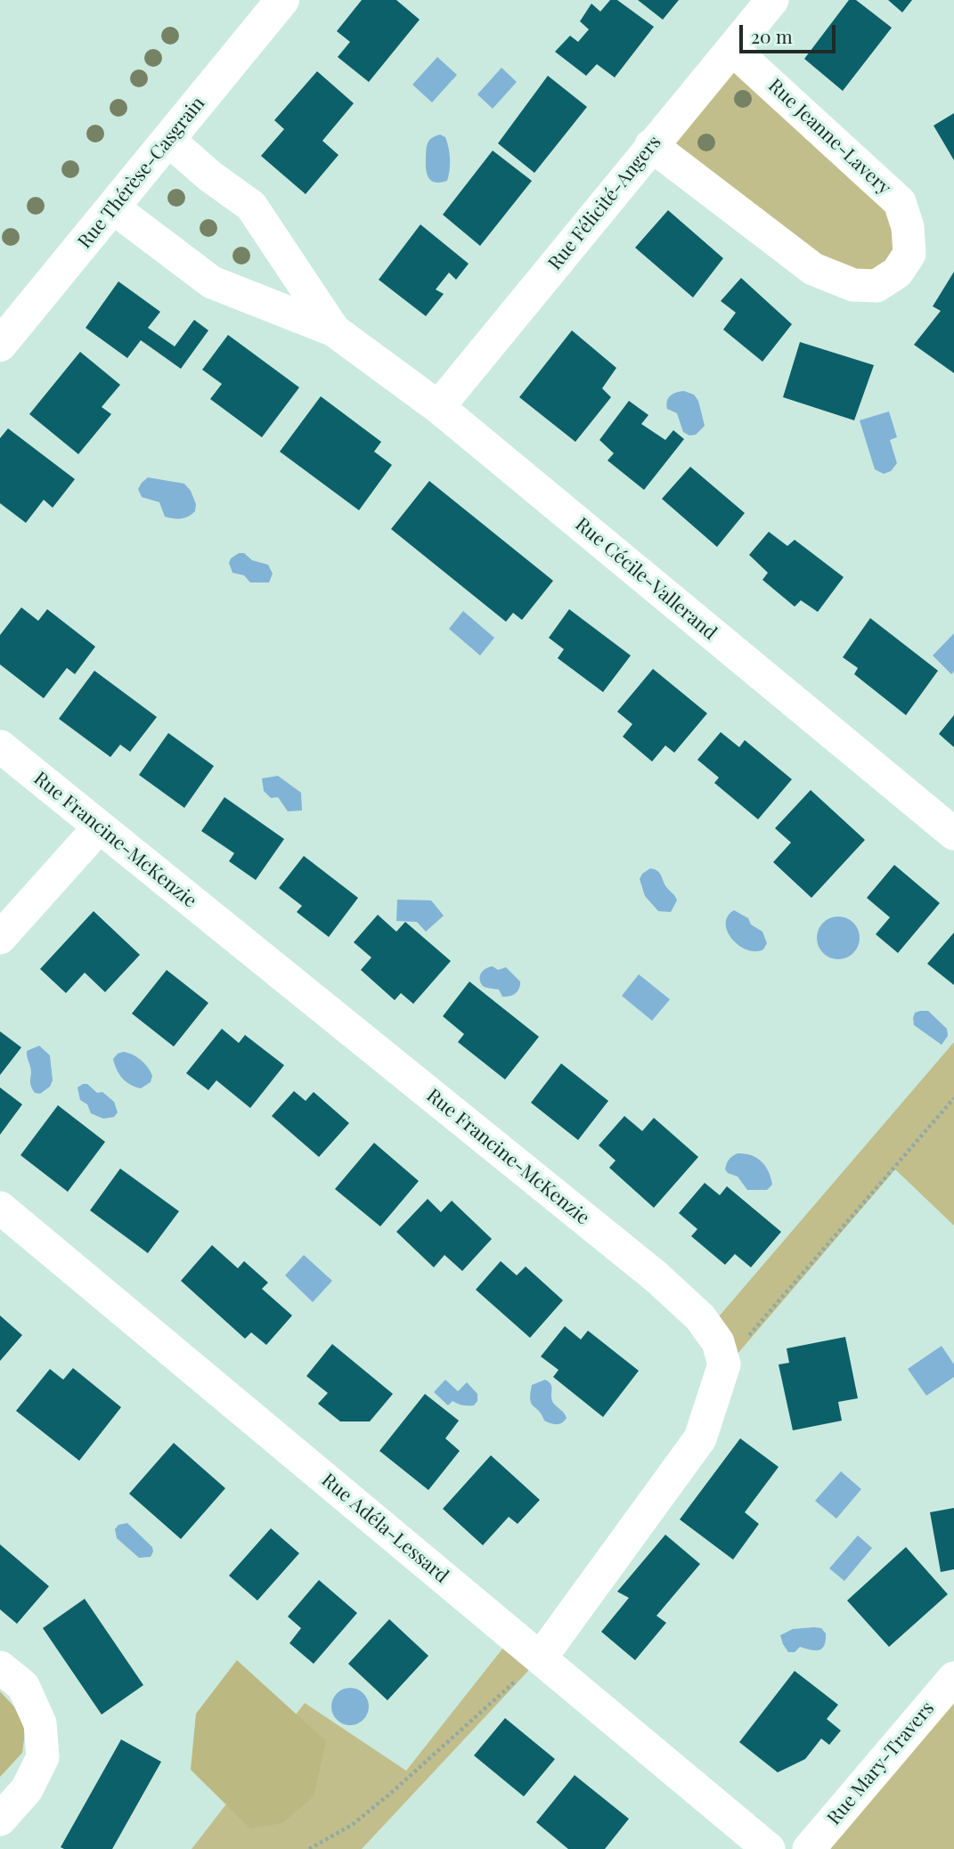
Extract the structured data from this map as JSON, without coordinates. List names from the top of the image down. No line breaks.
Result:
{"streets":{"street":["Rue Jeanne-Lavery","Rue Thérèse-Casgrain","Rue Félicité-Angers","Rue Cécile-Vallerand","Rue Francine-McKenzie","Rue Adéla-Lessard","Rue Mary-Travers"]},"crossings":[["Rue Jeanne-Lavery","Rue Félicité-Angers"],["Rue Thérèse-Casgrain","Rue Cécile-Vallerand"],["Rue Félicité-Angers","Rue Cécile-Vallerand"]],"scale_bar":"20 m"}
